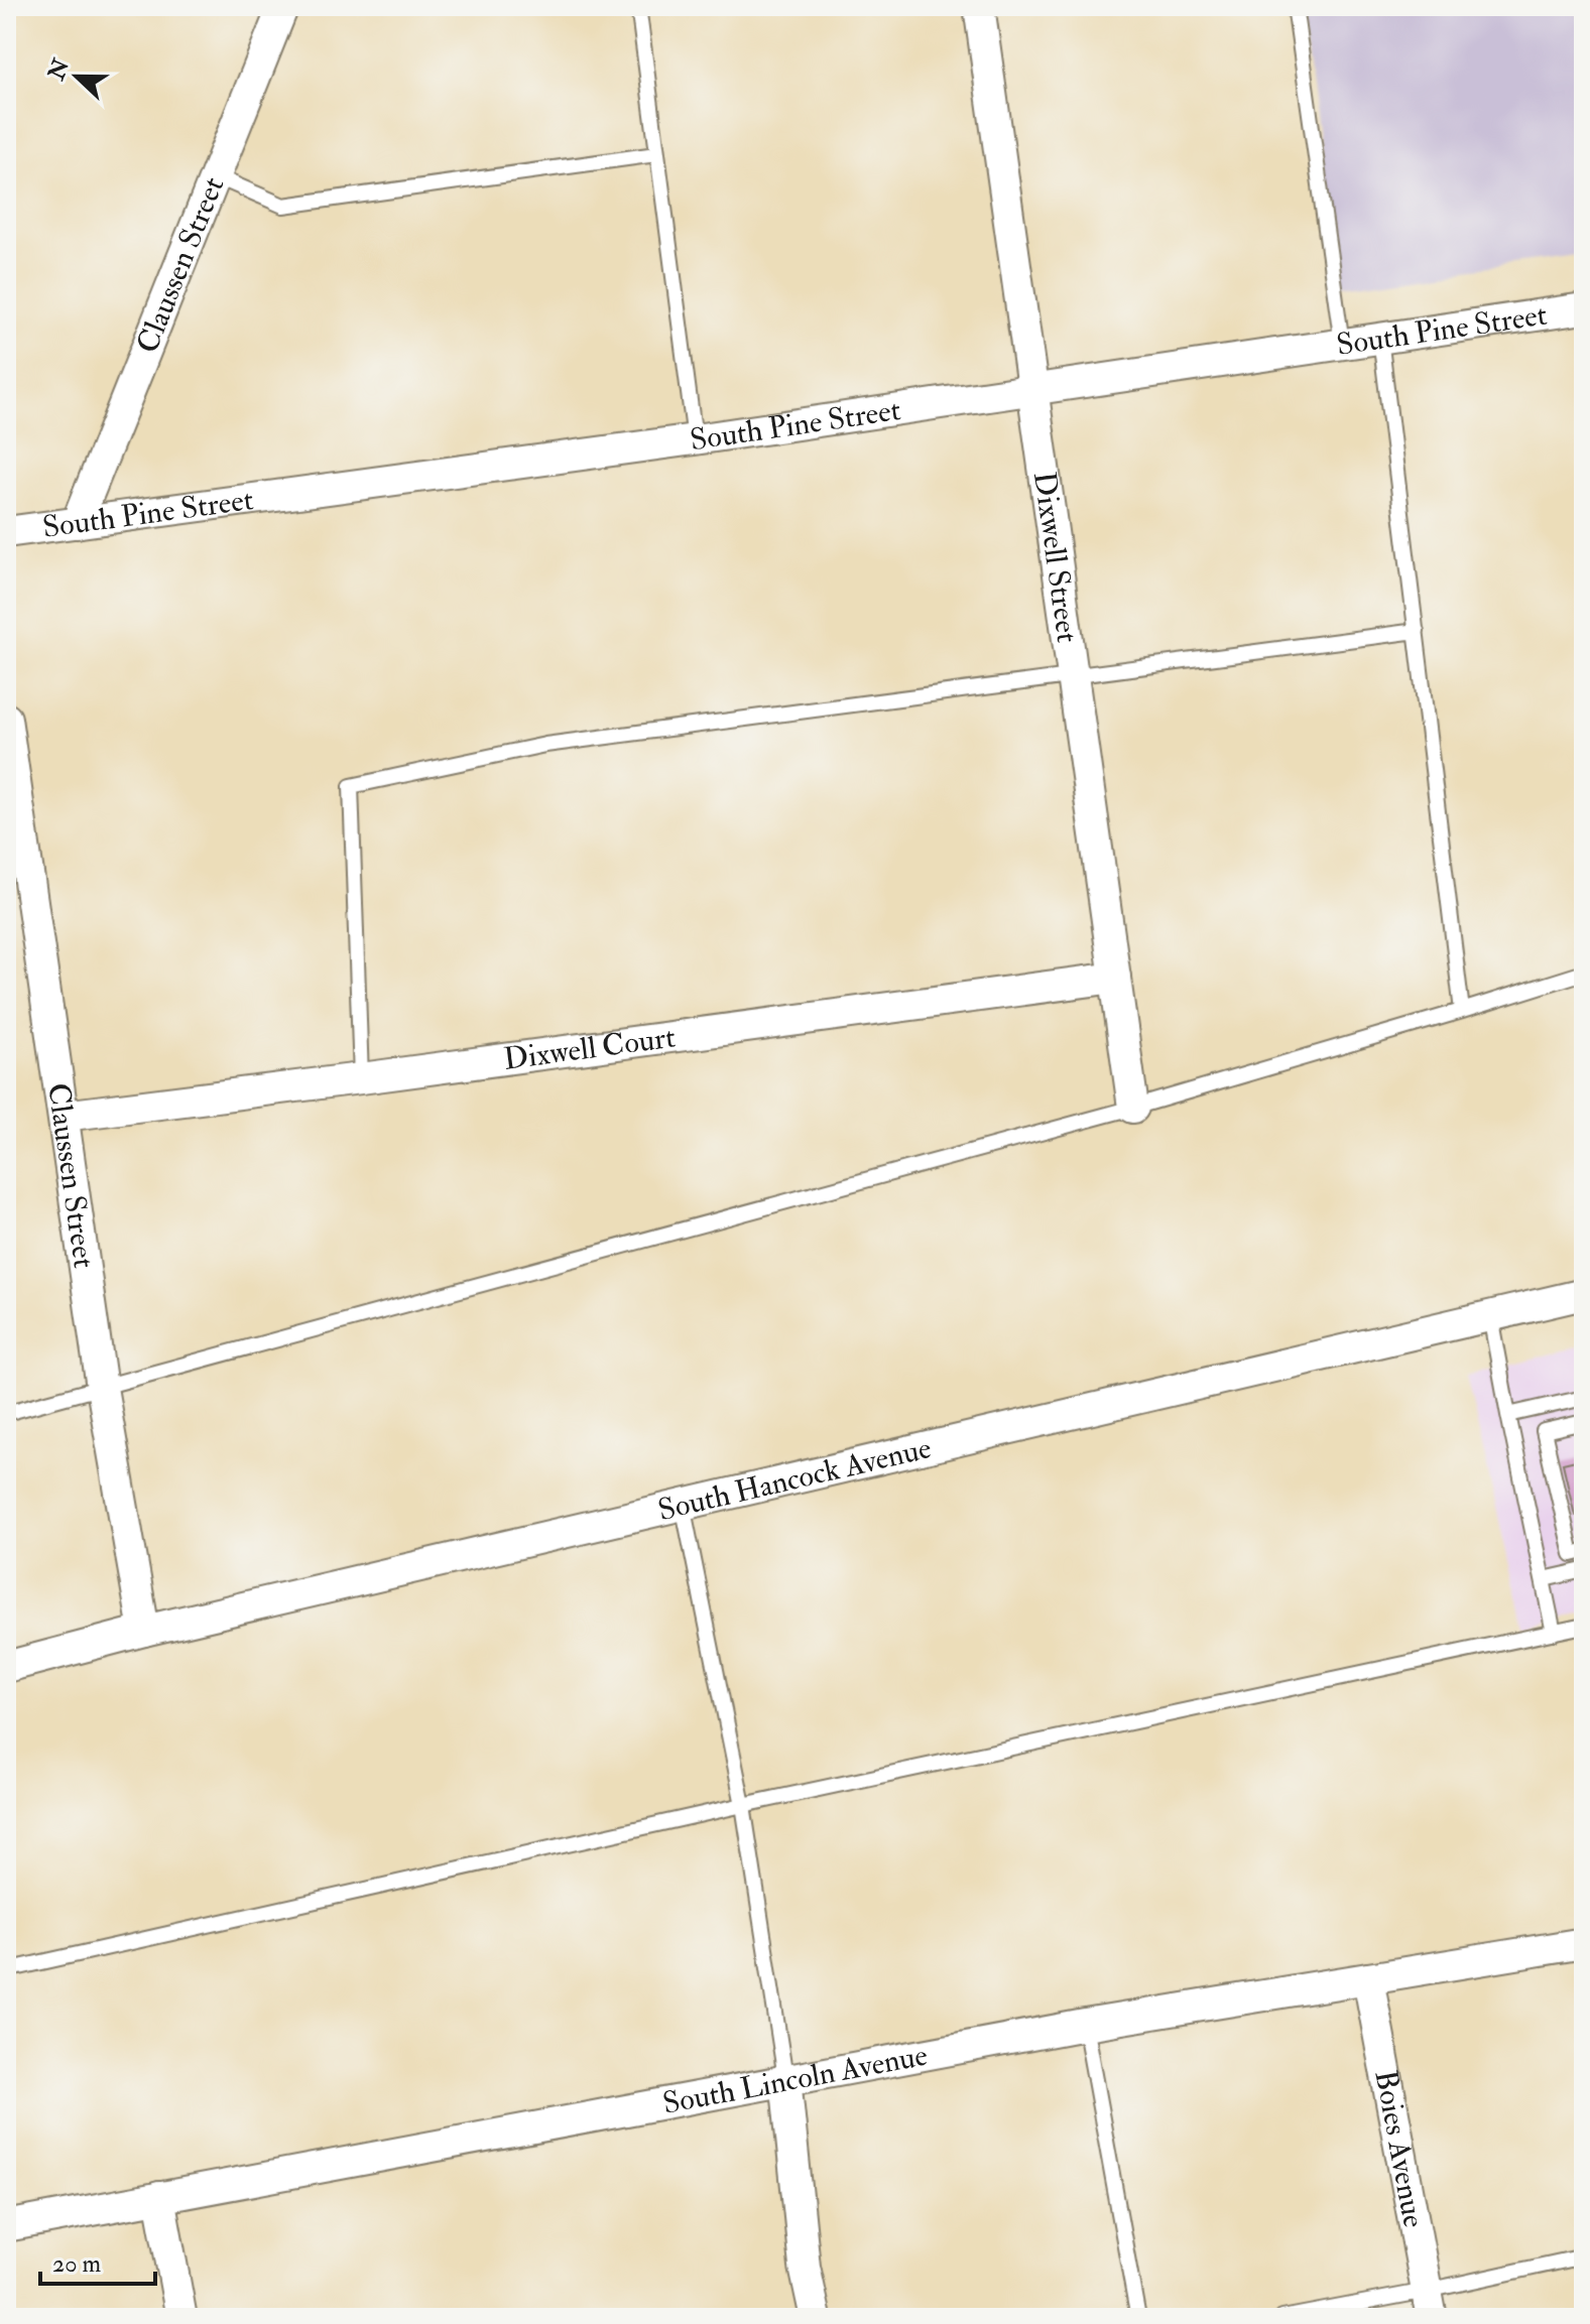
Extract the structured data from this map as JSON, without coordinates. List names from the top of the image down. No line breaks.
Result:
{"streets":{"street":["Claussen Street","South Pine Street","Dixwell Street","Dixwell Court","South Hancock Avenue","South Lincoln Avenue","Boies Avenue"]},"crossings":[["Claussen Street","South Pine Street"],["Claussen Street","Dixwell Court"],["Claussen Street","South Hancock Avenue"],["South Pine Street","Dixwell Street"],["Dixwell Street","Dixwell Court"],["South Lincoln Avenue","Boies Avenue"]],"scale_bar":"20 m","north":"left"}
